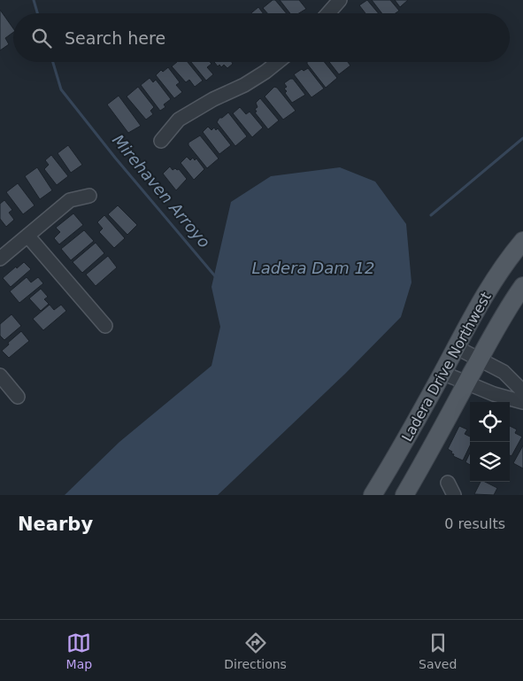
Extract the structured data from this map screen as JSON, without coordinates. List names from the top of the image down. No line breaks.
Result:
{"streets":{"main road":["Ladera Drive Northwest"]},"water":["Mirehaven Arroyo","Ladera Dam 12"],"page":{"search":"Search here","heading":["Nearby","0 results"],"nav":["Map","Directions","Saved"]}}
